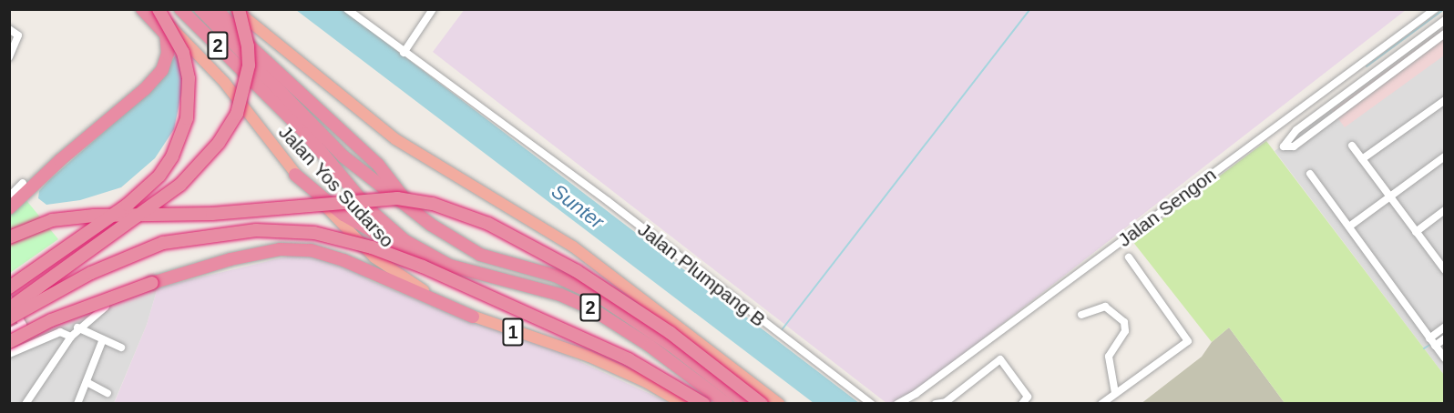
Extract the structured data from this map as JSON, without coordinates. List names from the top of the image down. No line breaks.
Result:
{"streets":{"highway":["2","Jalan Yos Sudarso","1"],"street":["Jalan Sengon","Jalan Plumpang B"]},"water":["Sunter"]}
